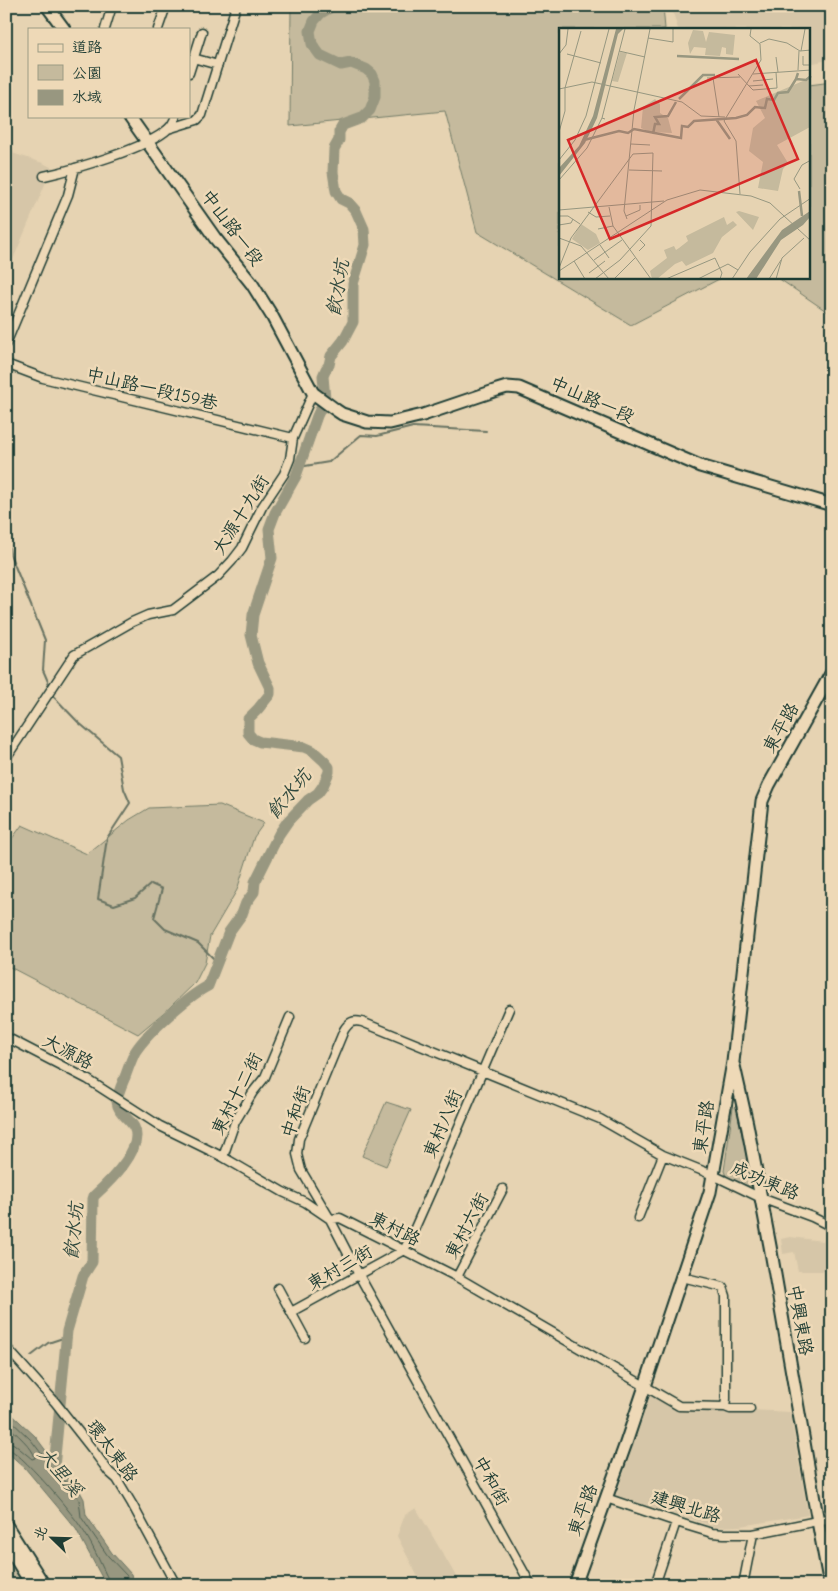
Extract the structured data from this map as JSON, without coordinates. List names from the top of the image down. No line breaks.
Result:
{"streets":{"main road":["中山路一段","東平路","中興東路"],"street":["中山路一段159巷","大源十九街","大源路","東村十二街","中和街","東村八街","成功東路","東村六街","東村路","東村三街","環太東路","建興北路"]},"crossings":[["中山路一段","大源十九街"],["中山路一段159巷","大源十九街"],["東平路","中和街"],["東平路","成功東路"],["東平路","東村路"],["東平路","中興東路"],["東平路","建興北路"],["大源路","東村路"],["東村十二街","東村路"],["中和街","東村八街"],["中和街","成功東路"],["中和街","東村路"],["中和街","東村三街"],["東村八街","東村路"],["東村八街","東村三街"],["成功東路","中興東路"],["東村六街","東村路"],["東村路","東村三街"],["中興東路","建興北路"]],"water":["飲水坑","大里溪"],"legend":["道路","公園","水域"],"north":"top left"}
